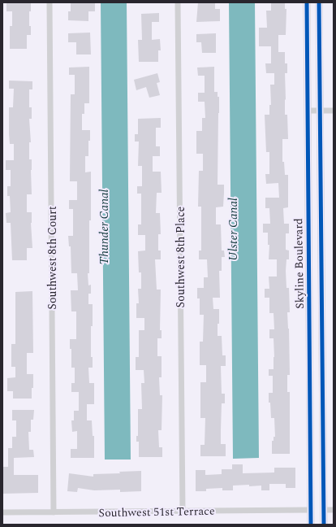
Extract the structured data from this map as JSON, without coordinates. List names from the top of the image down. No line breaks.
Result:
{"streets":{"street":["Southwest 8th Place","Southwest 8th Court","Skyline Boulevard","Southwest 51st Terrace"]},"crossings":[["Southwest 8th Place","Southwest 51st Terrace"],["Southwest 8th Court","Southwest 51st Terrace"],["Skyline Boulevard","Southwest 51st Terrace"]],"water":["Thunder Canal","Ulster Canal"]}
